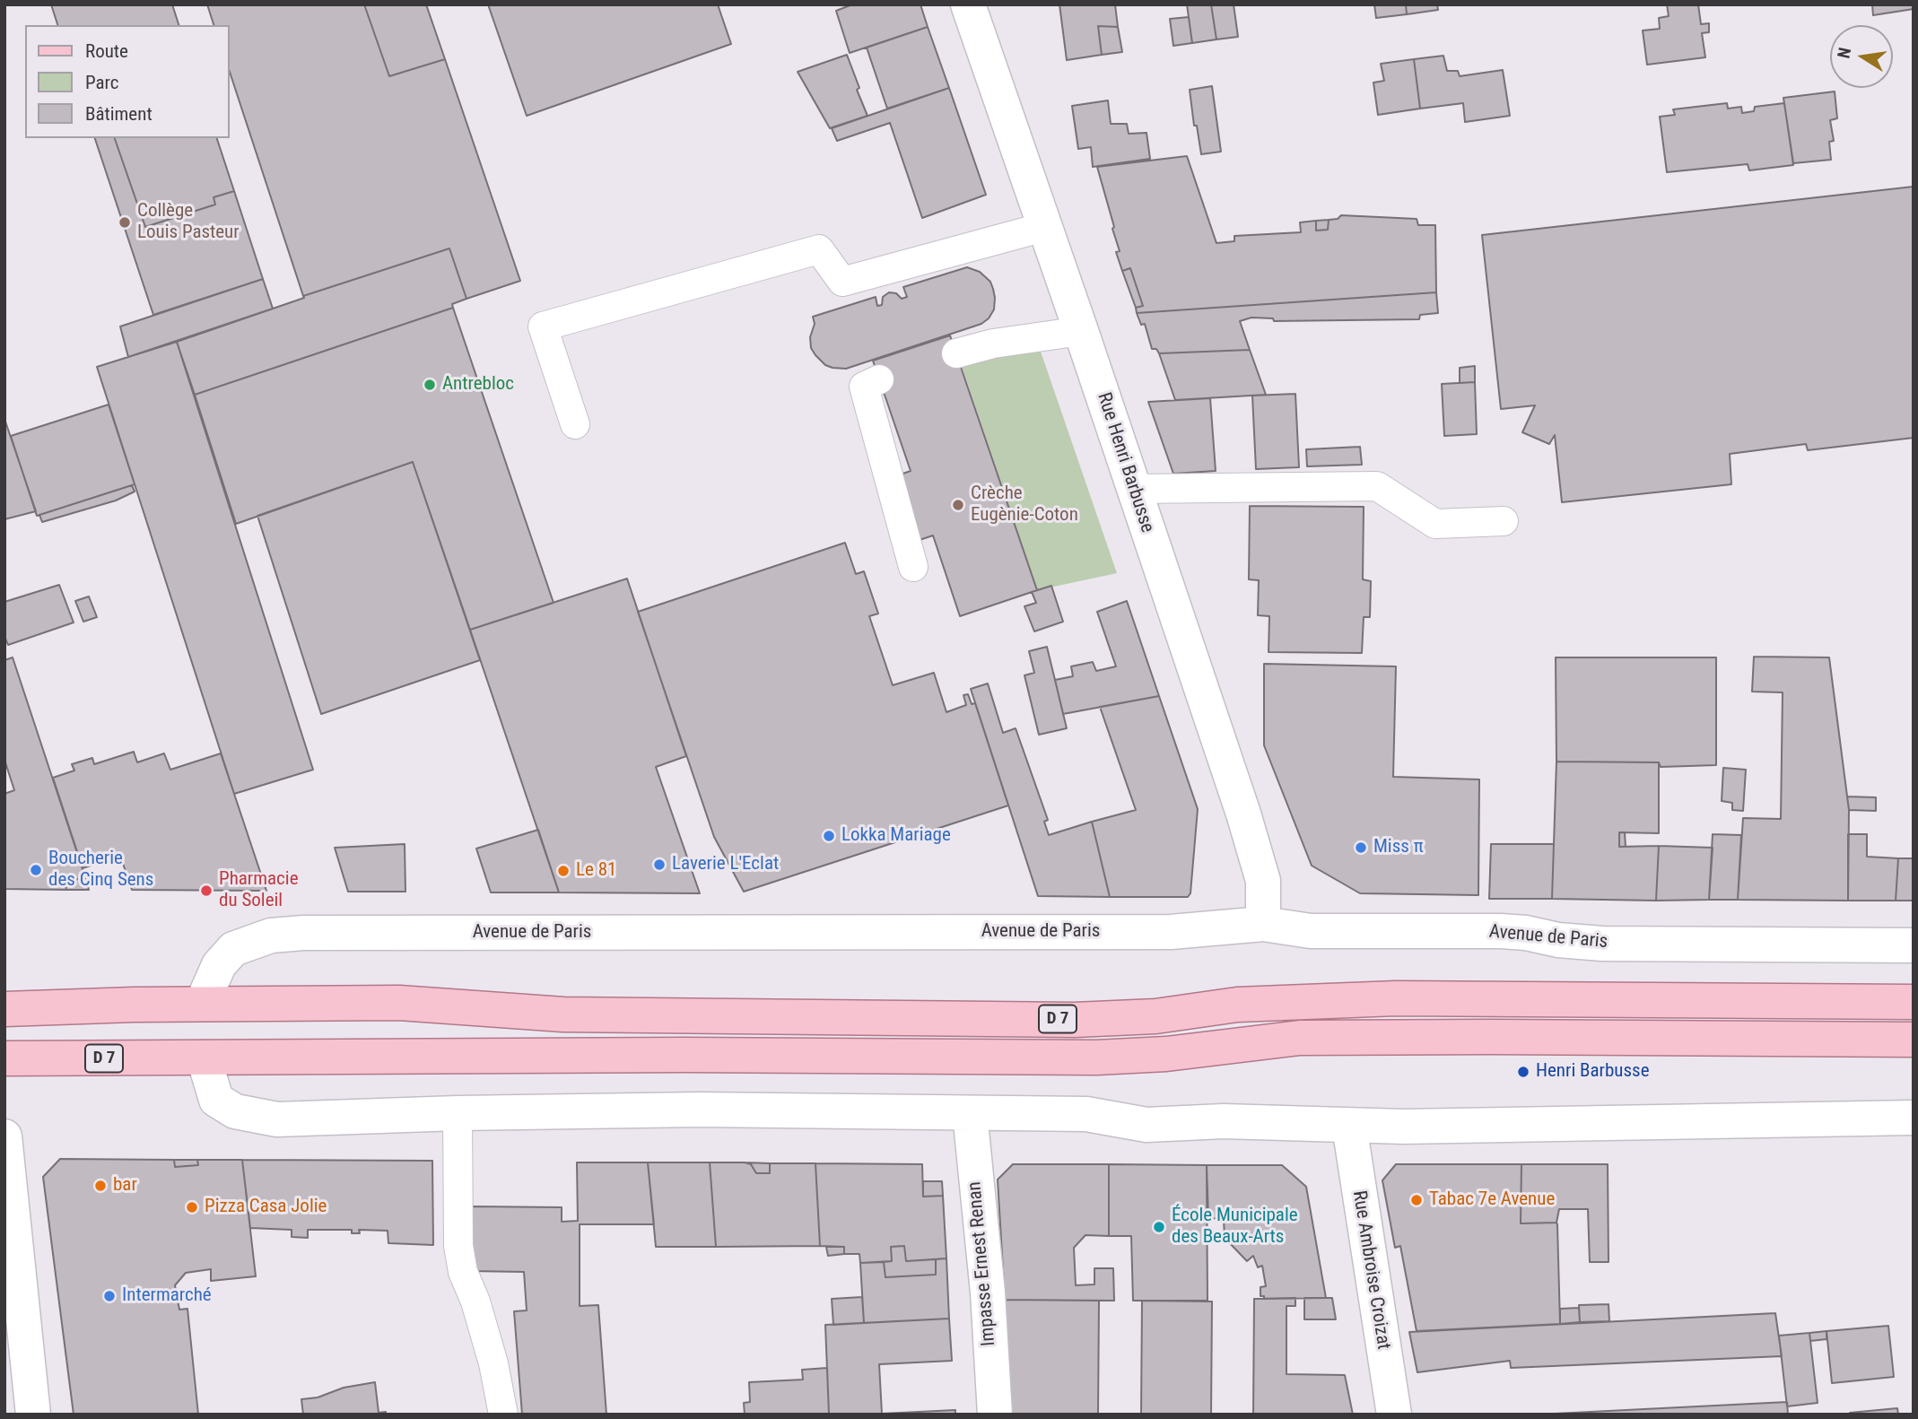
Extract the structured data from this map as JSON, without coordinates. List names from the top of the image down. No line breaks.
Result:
{"streets":{"main road":["Rue Henri Barbusse","Avenue de Paris","D 7","Impasse Ernest Renan","Rue Ambroise Croizat"]},"crossings":[["Rue Henri Barbusse","Avenue de Paris"],["Avenue de Paris","D 7"]],"places":["Collège Louis Pasteur","Antrebloc","Crèche Eugènie-Coton","Lokka Mariage","Miss π","Laverie L'Eclat","Boucherie des Cinq Sens","Le 81","Pharmacie du Soleil","Henri Barbusse","bar","Tabac 7e Avenue","Pizza Casa Jolie","École Municipale des Beaux-Arts","Intermarché"],"legend":["Route","Parc","Bâtiment"],"north":"left"}
